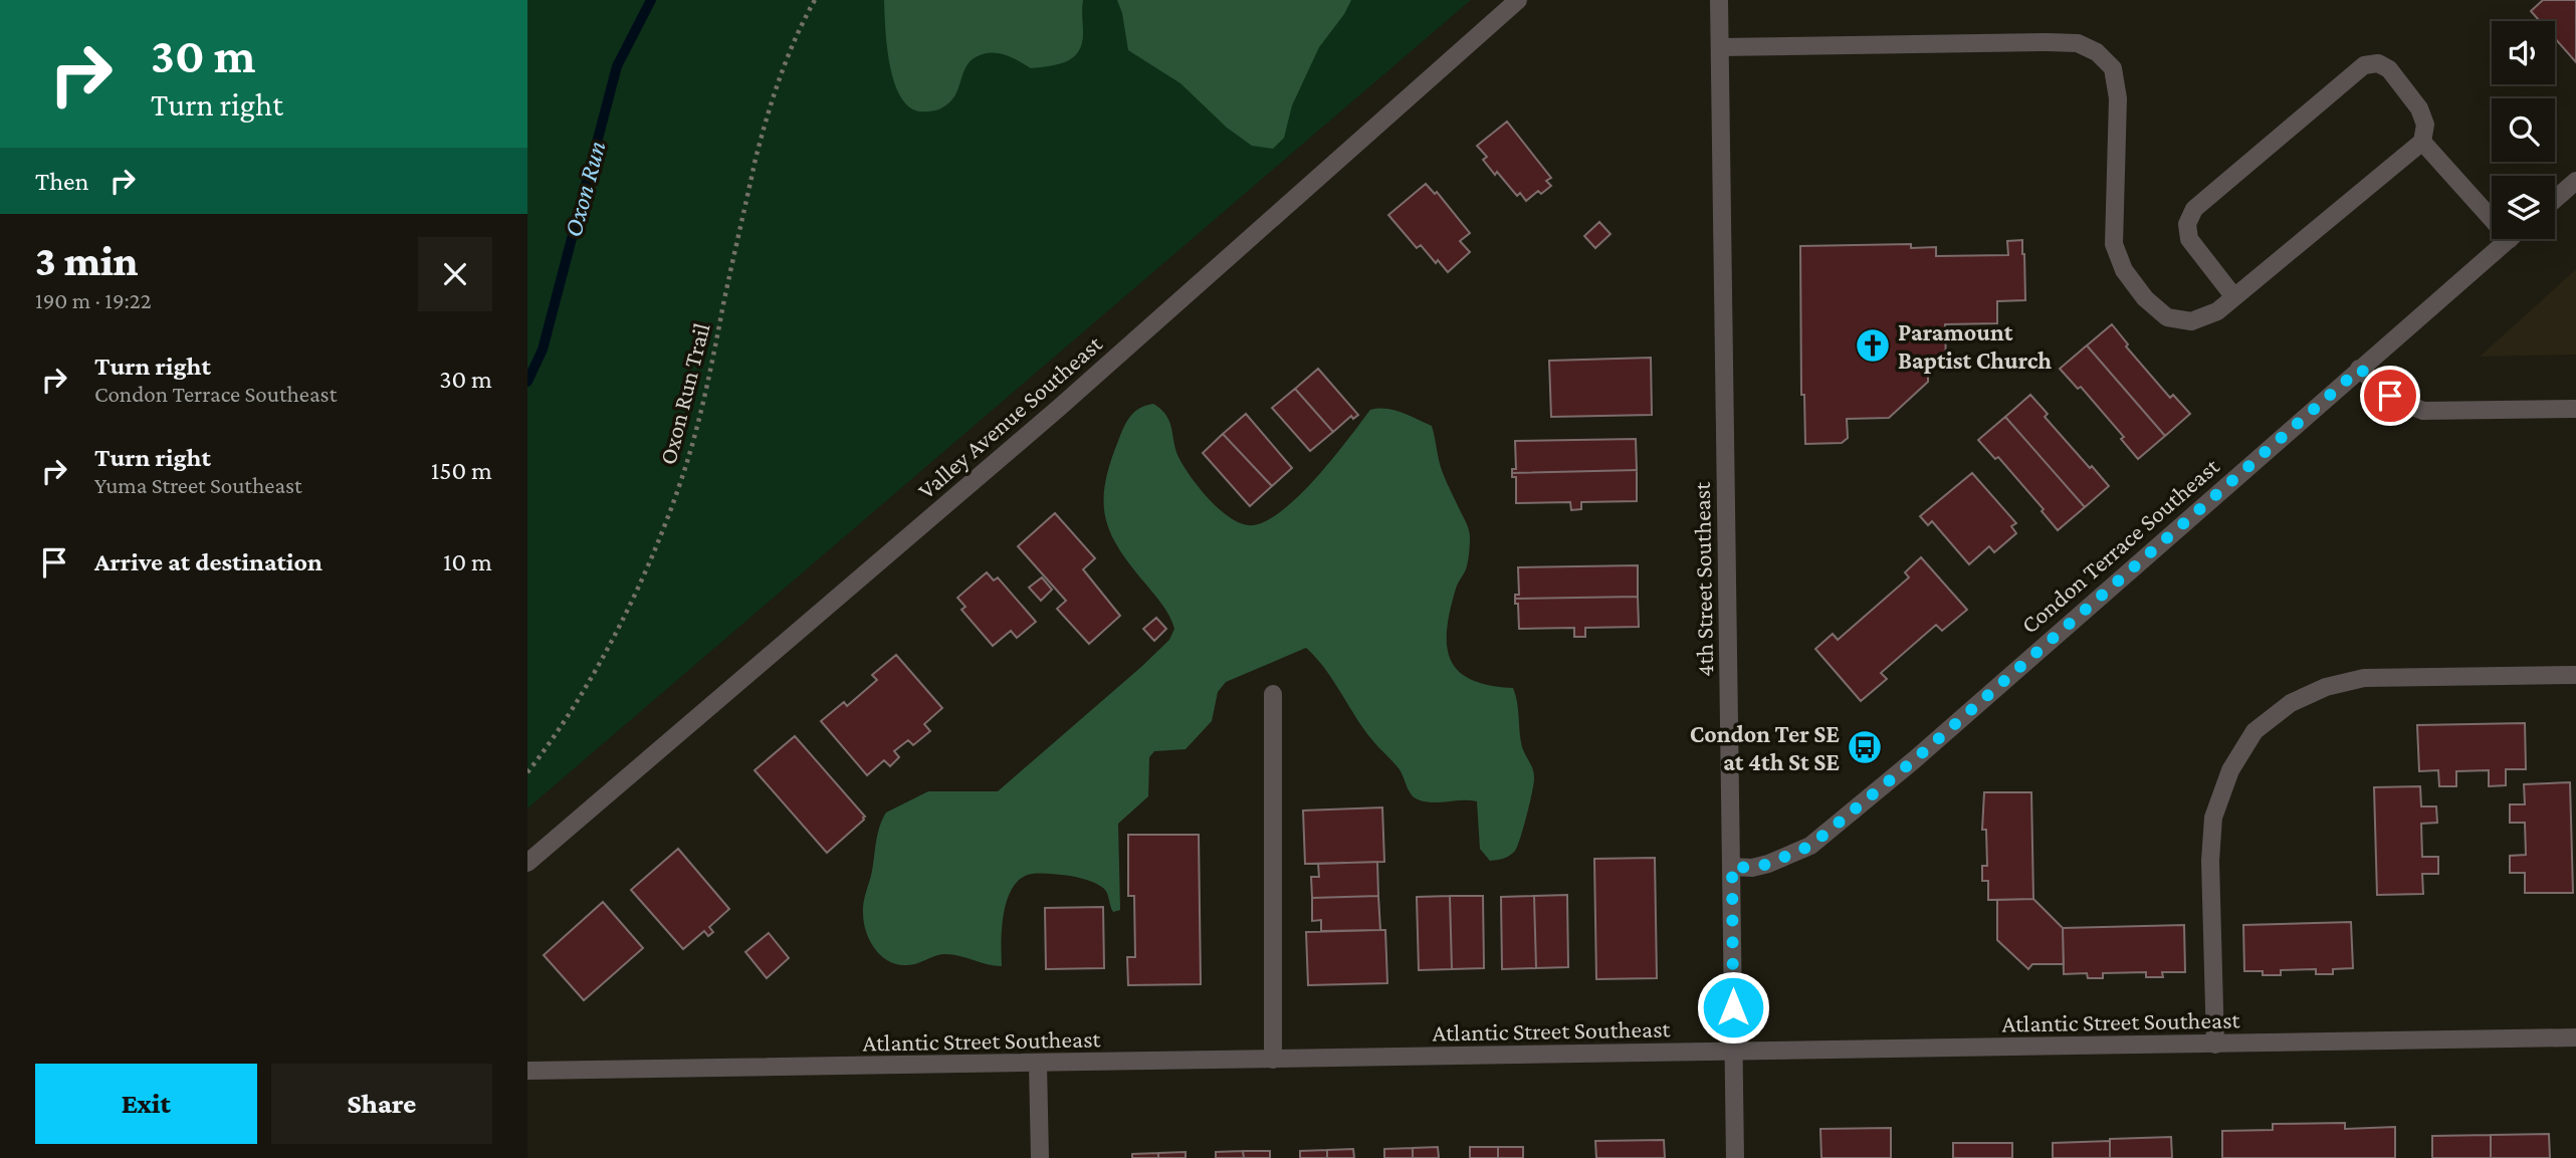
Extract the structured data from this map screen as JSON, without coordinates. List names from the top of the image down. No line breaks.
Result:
{"streets":{"street":["Valley Avenue Southeast","Condon Terrace Southeast","4th Street Southeast","Atlantic Street Southeast"],"path":["Oxon Run Trail"]},"crossings":[["Condon Terrace Southeast","4th Street Southeast"],["4th Street Southeast","Atlantic Street Southeast"]],"water":["Oxon Run"],"places":{"church":["Paramount Baptist Church"],"bus stop":["Condon Ter SE at 4th St SE"]},"page":{"turn":["30 m","Turn right"],"then":"Then","heading":["3 min","190 m · 19:22"],"list":[{"name":"Turn right","note":"Condon Terrace Southeast","value":"30 m"},{"name":"Turn right","note":"Yuma Street Southeast","value":"150 m"},{"name":"Arrive at destination","value":"10 m"}],"buttons":["Exit","Share"]}}
